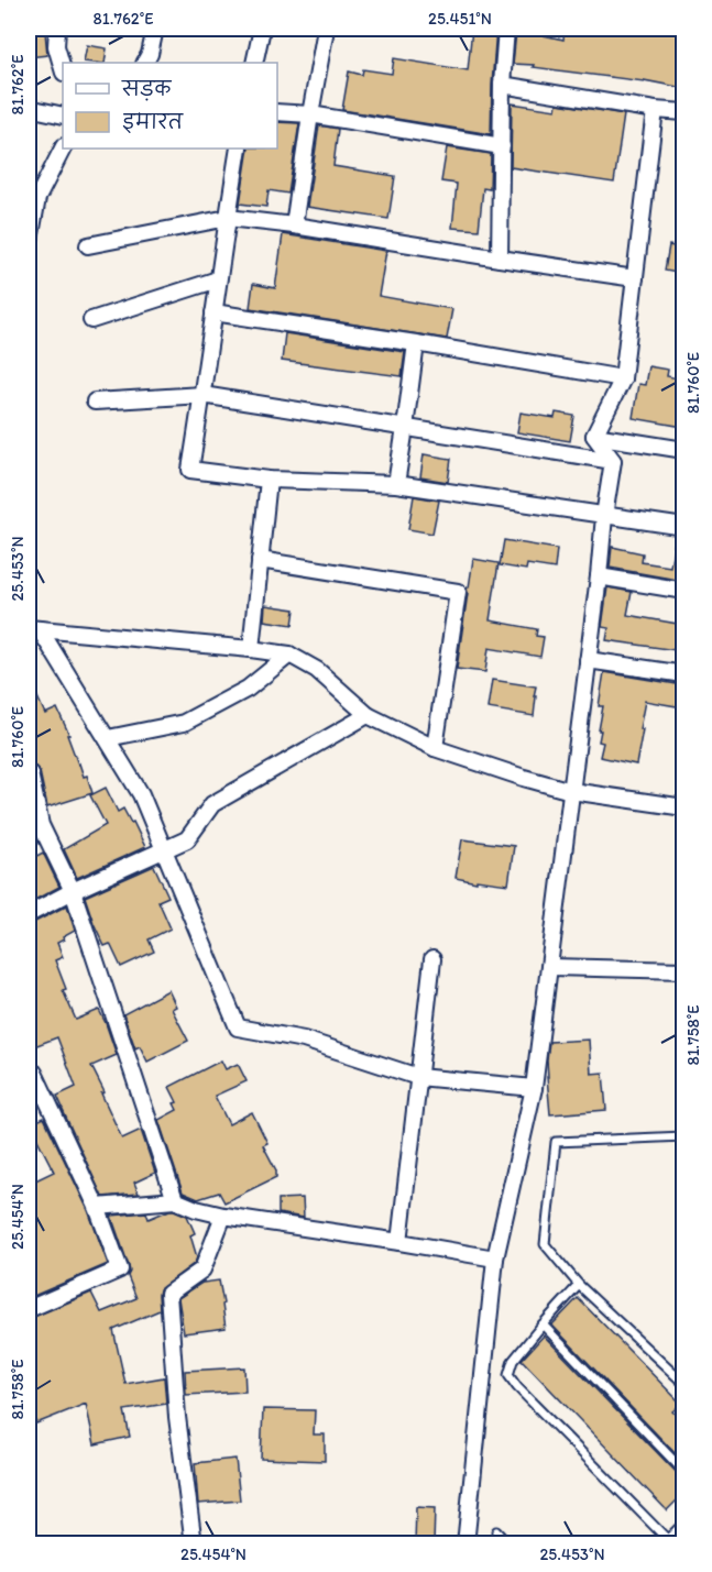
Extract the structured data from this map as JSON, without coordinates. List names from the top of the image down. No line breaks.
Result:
{"legend":["सड़क","इमारत"],"coordinates":["81.762°E","25.451°N","81.760°E","25.453°N","81.758°E","25.454°N"]}
